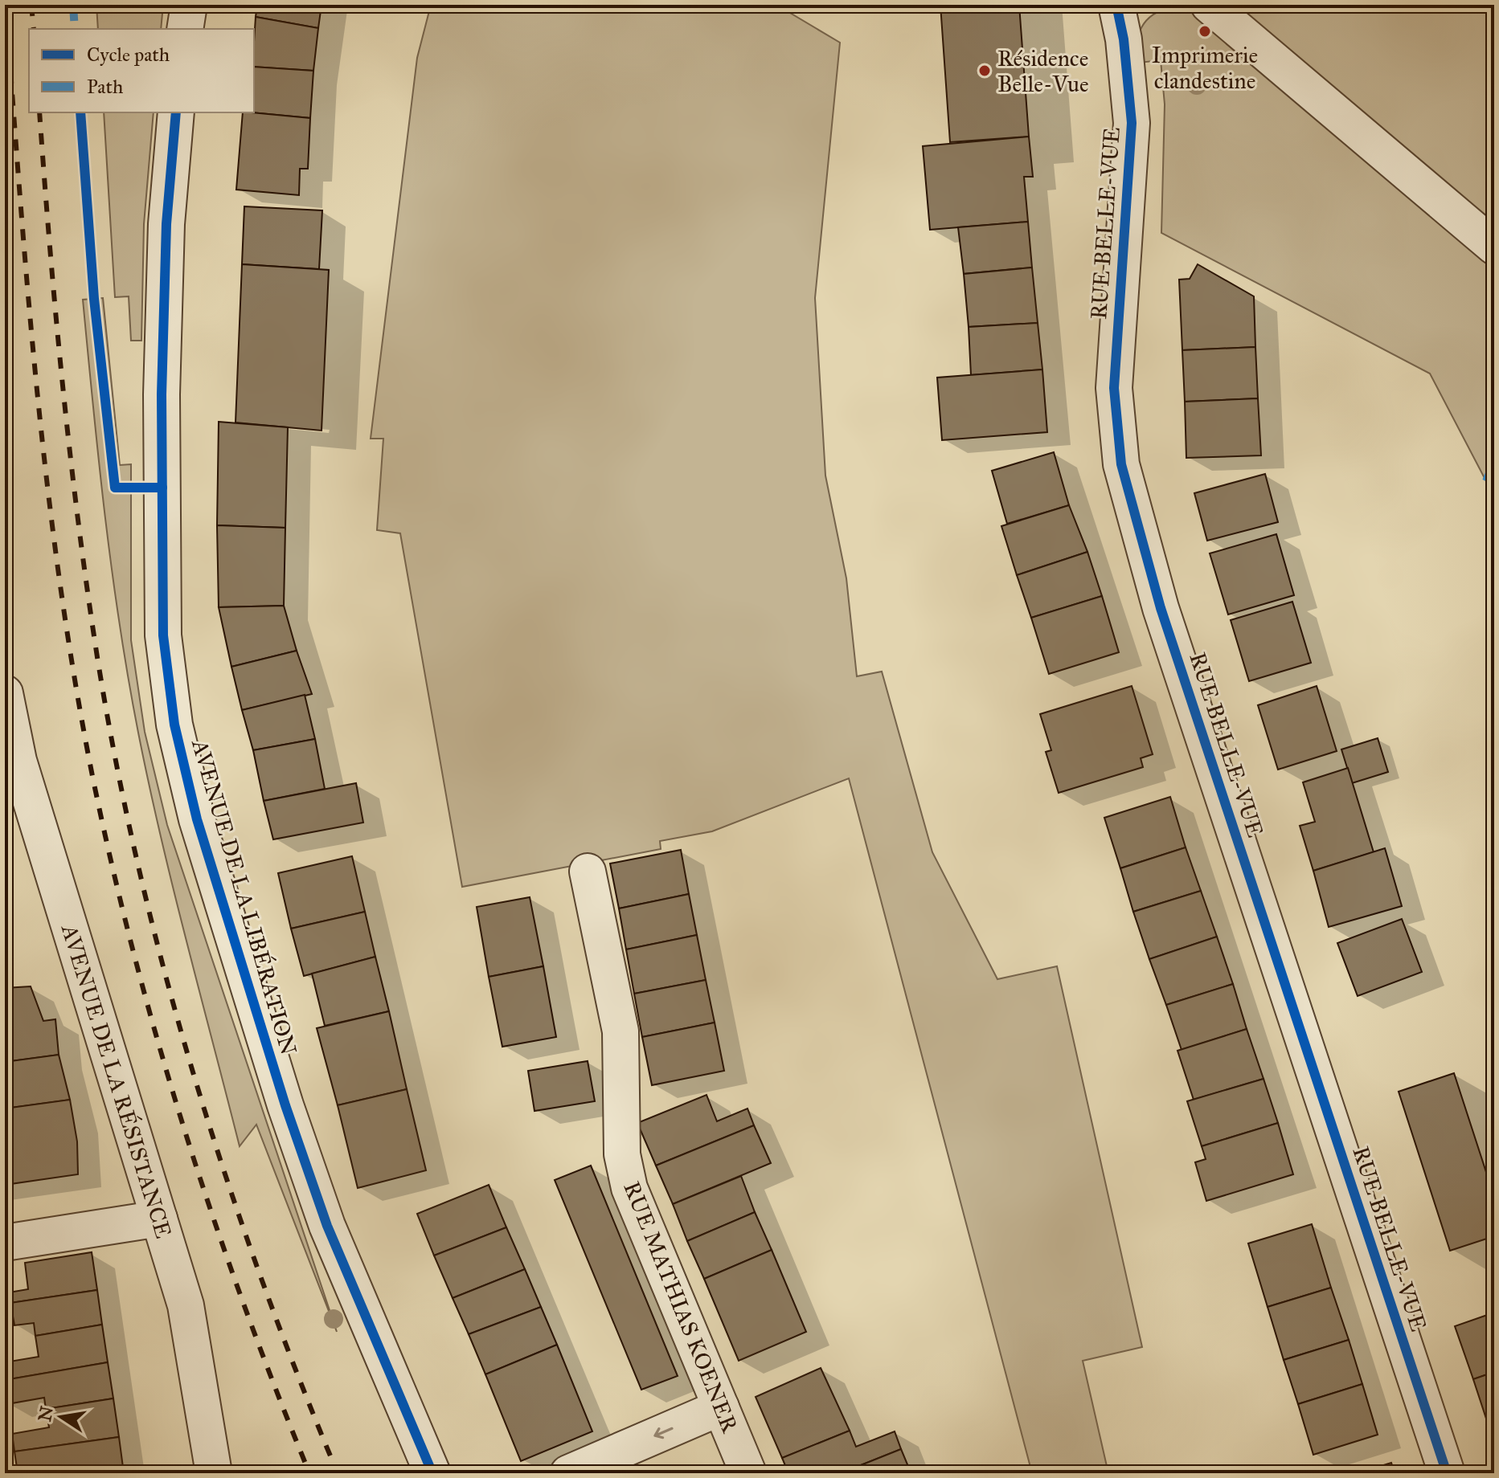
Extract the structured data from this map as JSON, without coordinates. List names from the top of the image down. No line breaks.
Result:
{"streets":{"street":["RUE BELLE-VUE","AVENUE DE LA LIBÉRATION","AVENUE DE LA RÉSISTANCE","RUE MATHIAS KOENER"]},"places":["Imprimerie clandestine","Résidence Belle-Vue"],"legend":["Cycle path","Path"],"north":"left"}
